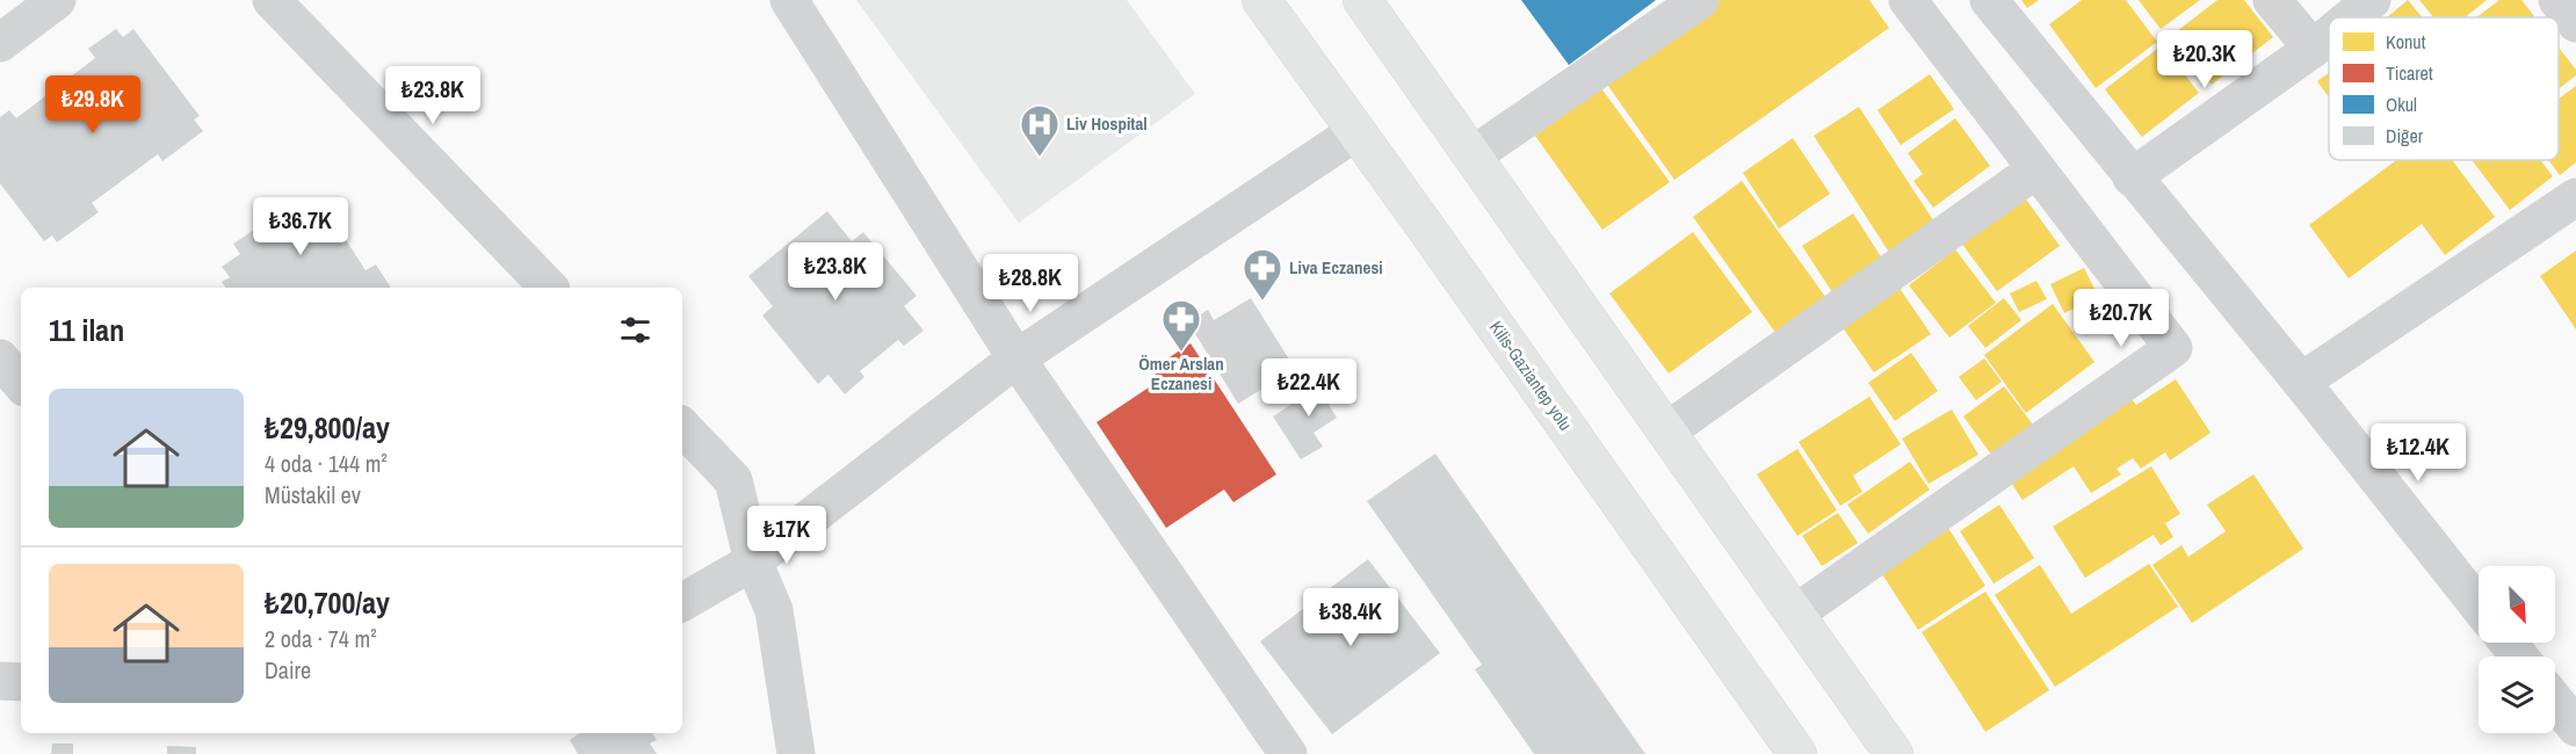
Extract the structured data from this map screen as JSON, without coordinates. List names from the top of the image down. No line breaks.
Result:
{"streets":{"highway":["Kilis-Gaziantep yolu"]},"places":{"hospital":["Liv Hospital"],"pharmacy":["Liva Eczanesi","Ömer Arslan Eczanesi"]},"legend":["Konut","Ticaret","Okul","Diğer"],"north":"bottom right","page":{"price":["₺20.3K","₺23.8K","₺29.8K","₺36.7K","₺23.8K","₺28.8K","₺20.7K","₺22.4K","₺12.4K","₺17K","₺38.4K"],"heading":"11 ilan","list":[{"name":"₺29,800/ay","note":"4 oda · 144 m² · Müstakil ev"},{"name":"₺20,700/ay","note":"2 oda · 74 m² · Daire"}]}}
